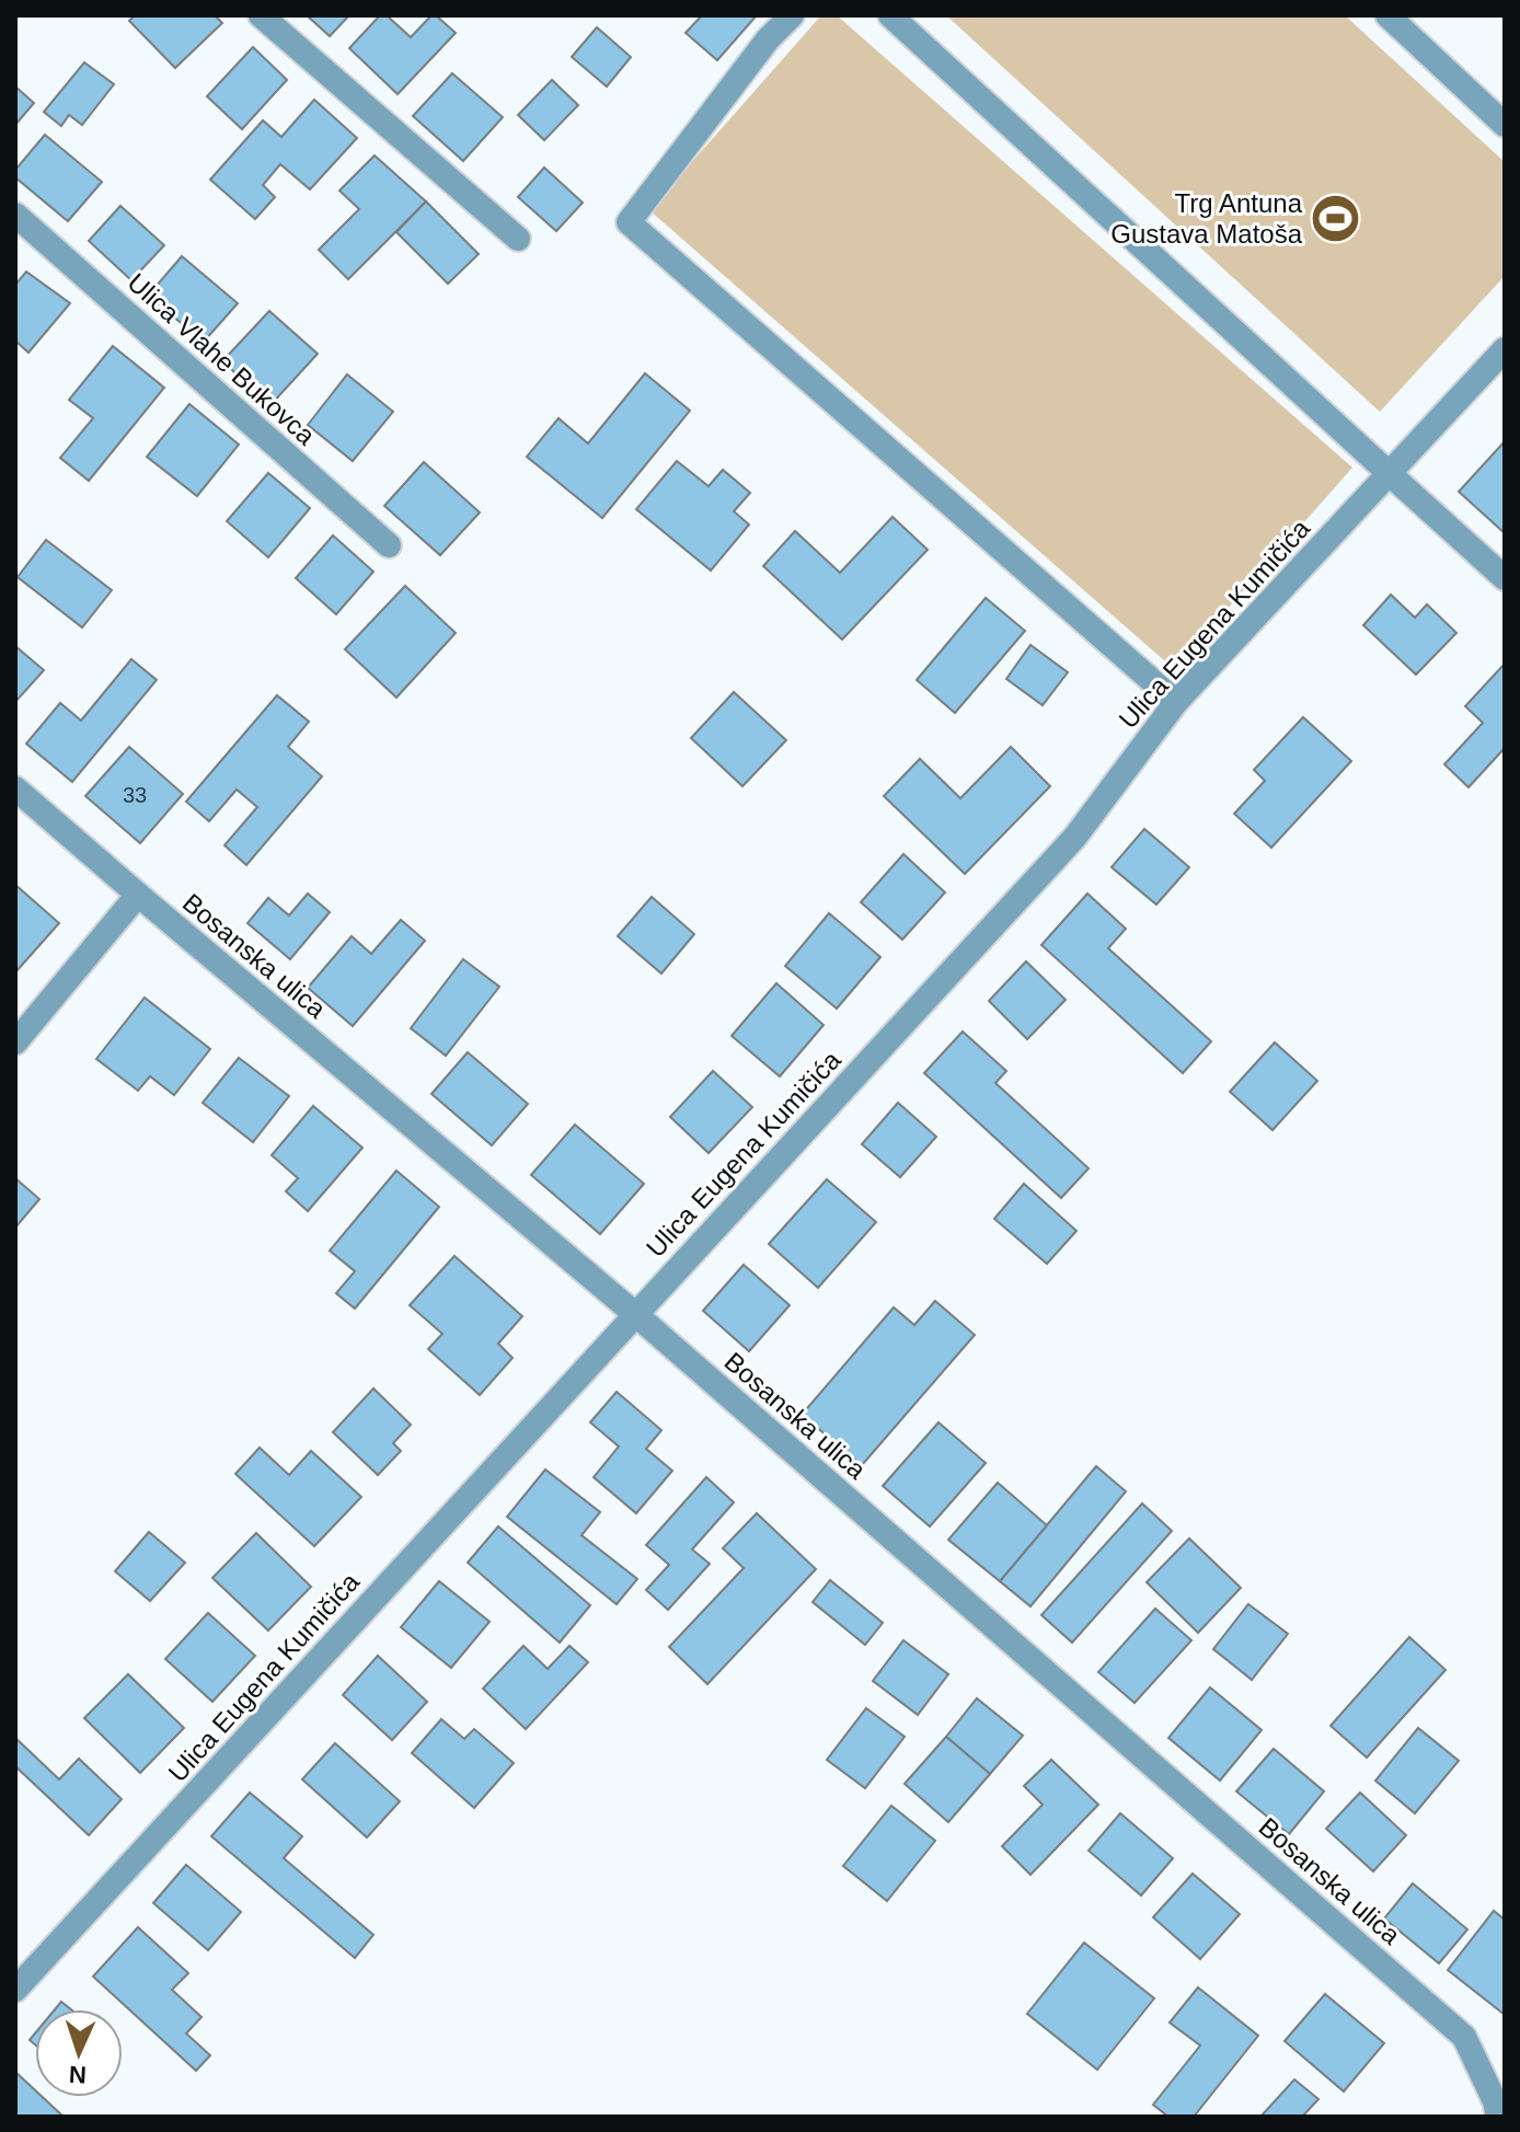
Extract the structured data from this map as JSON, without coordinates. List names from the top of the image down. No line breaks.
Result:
{"streets":{"street":["Ulica Vlahe Bukovca","Ulica Eugena Kumičića","Bosanska ulica"]},"crossings":[["Ulica Eugena Kumičića","Bosanska ulica"]],"places":{"sports":["Trg Antuna Gustava Matoša"]},"house_numbers":["33"],"north":"bottom"}
